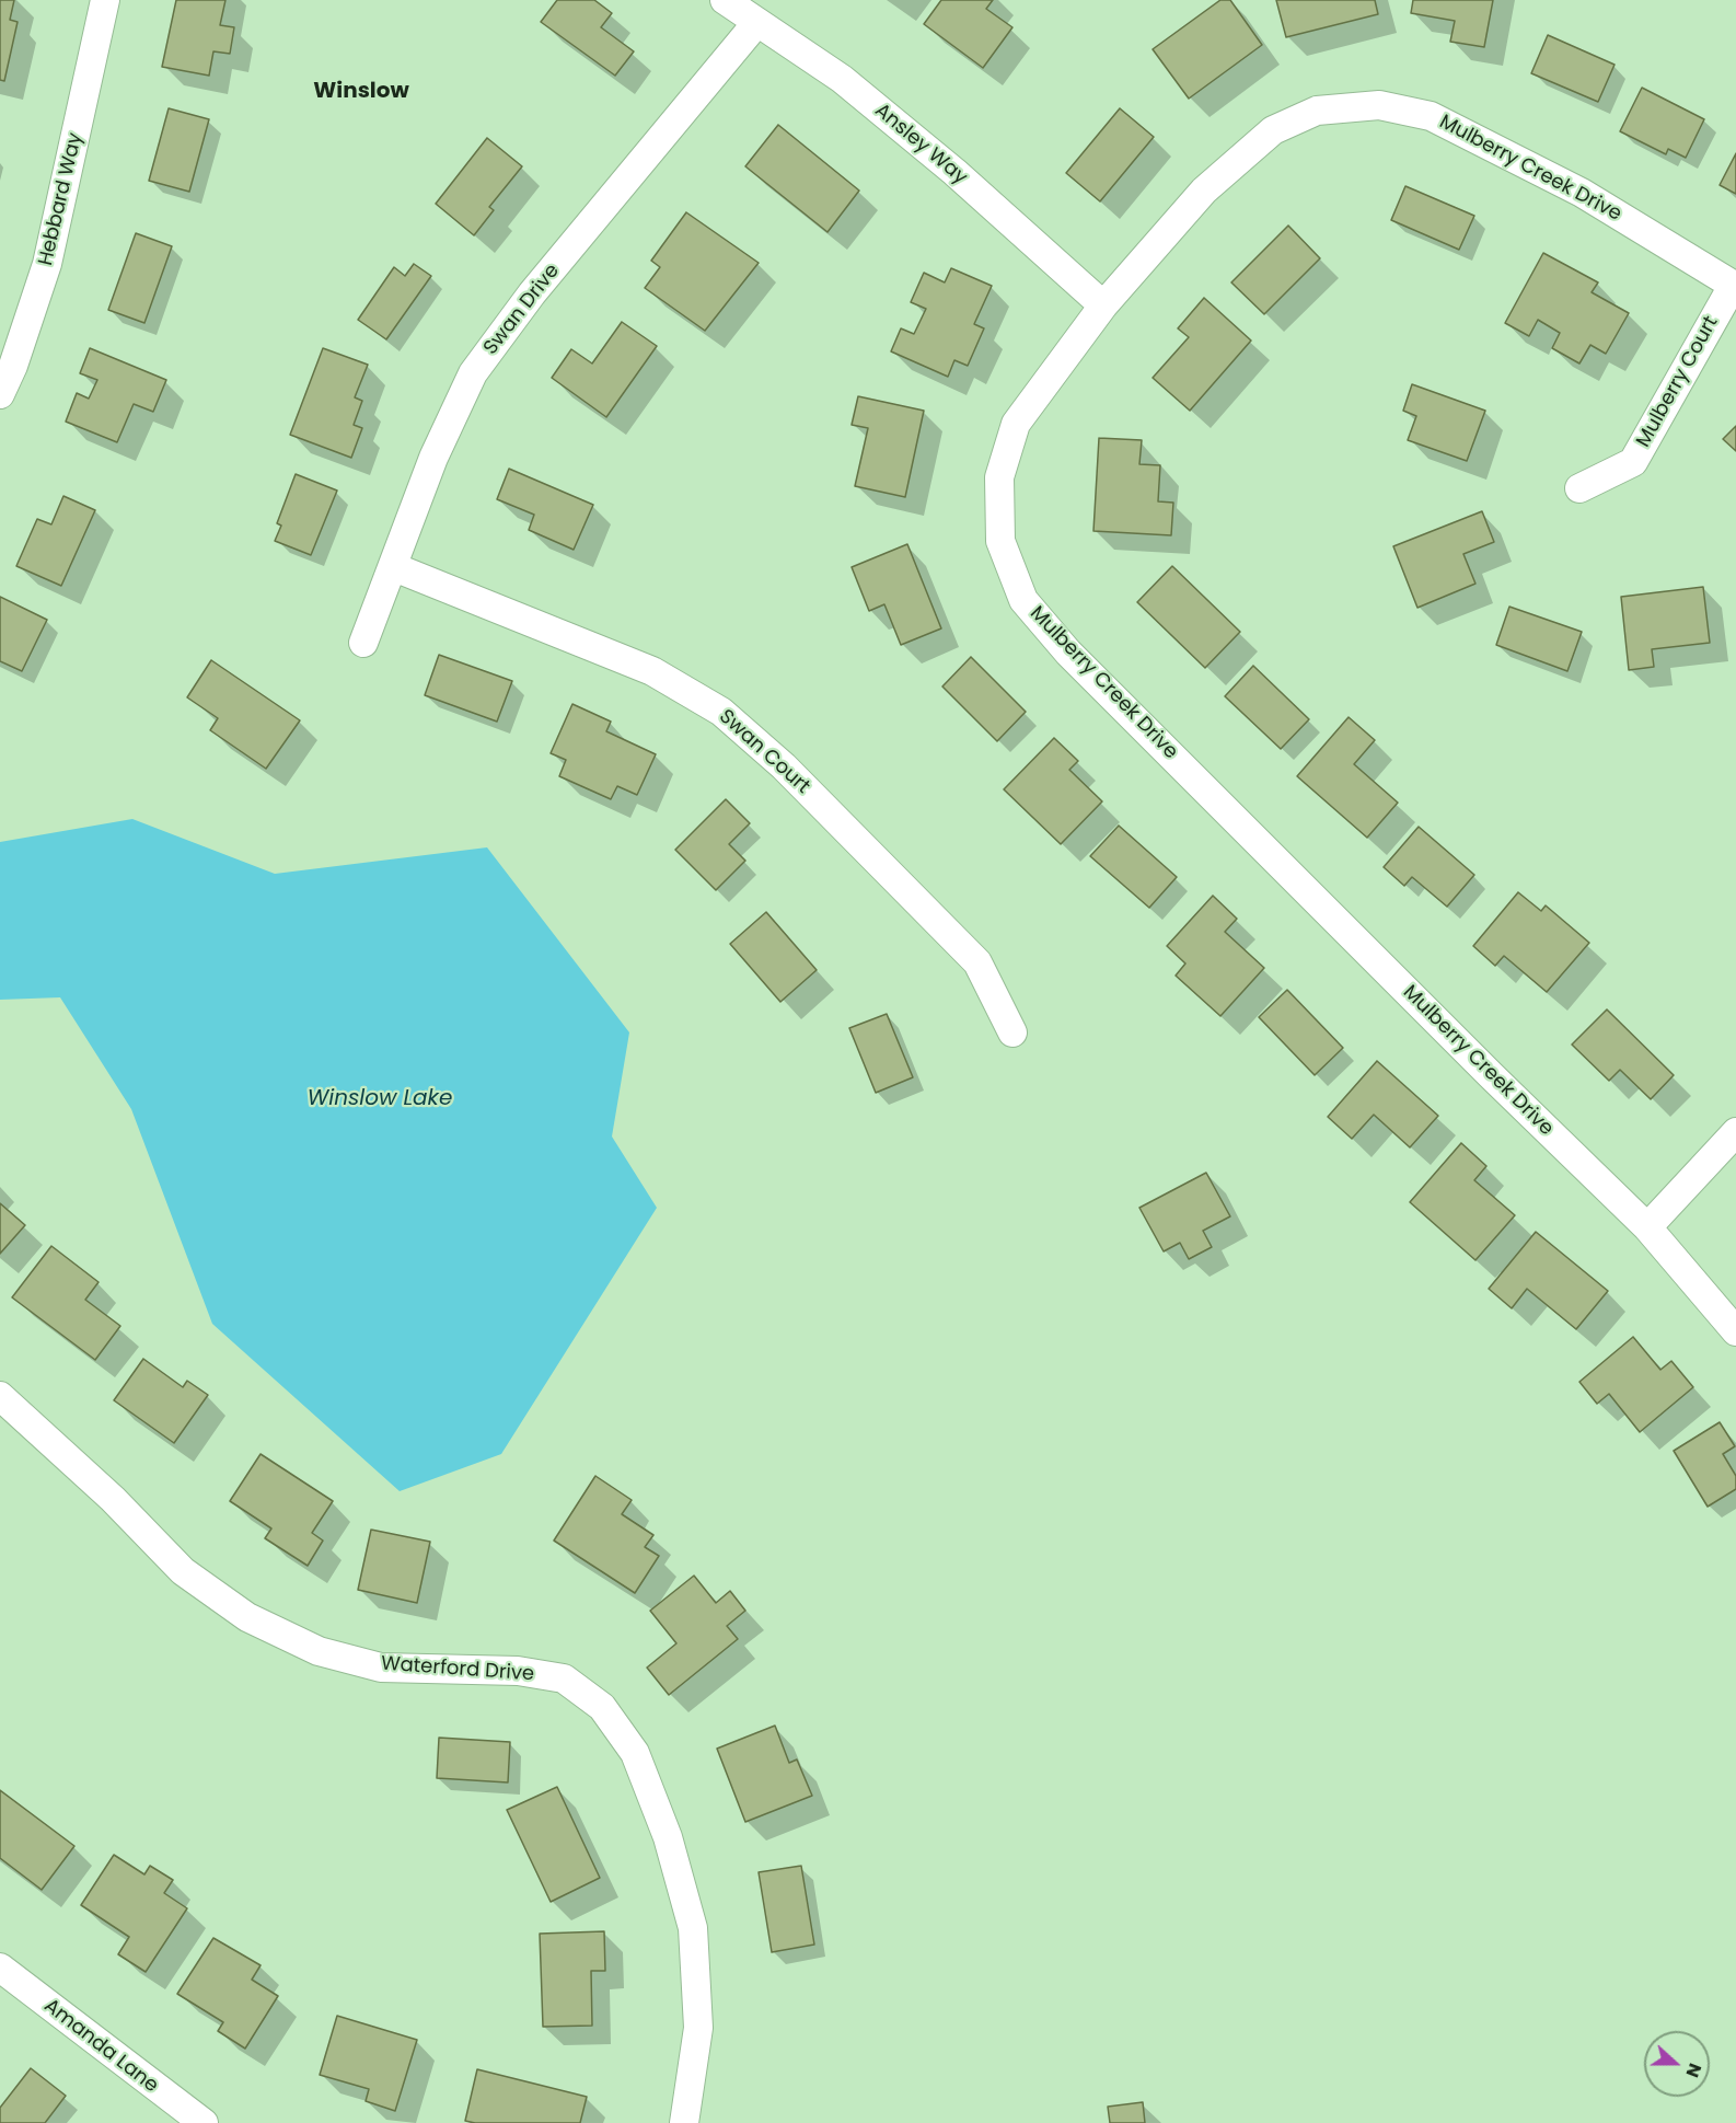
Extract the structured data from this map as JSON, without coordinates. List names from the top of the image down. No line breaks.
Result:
{"streets":{"street":["Ansley Way","Mulberry Creek Drive","Hebbard Way","Swan Drive","Mulberry Court","Swan Court","Waterford Drive","Amanda Lane"]},"crossings":[["Ansley Way","Mulberry Creek Drive"],["Ansley Way","Swan Drive"],["Mulberry Creek Drive","Mulberry Court"],["Swan Drive","Swan Court"]],"districts":["Winslow"],"water":["Winslow Lake"],"north":"right"}
